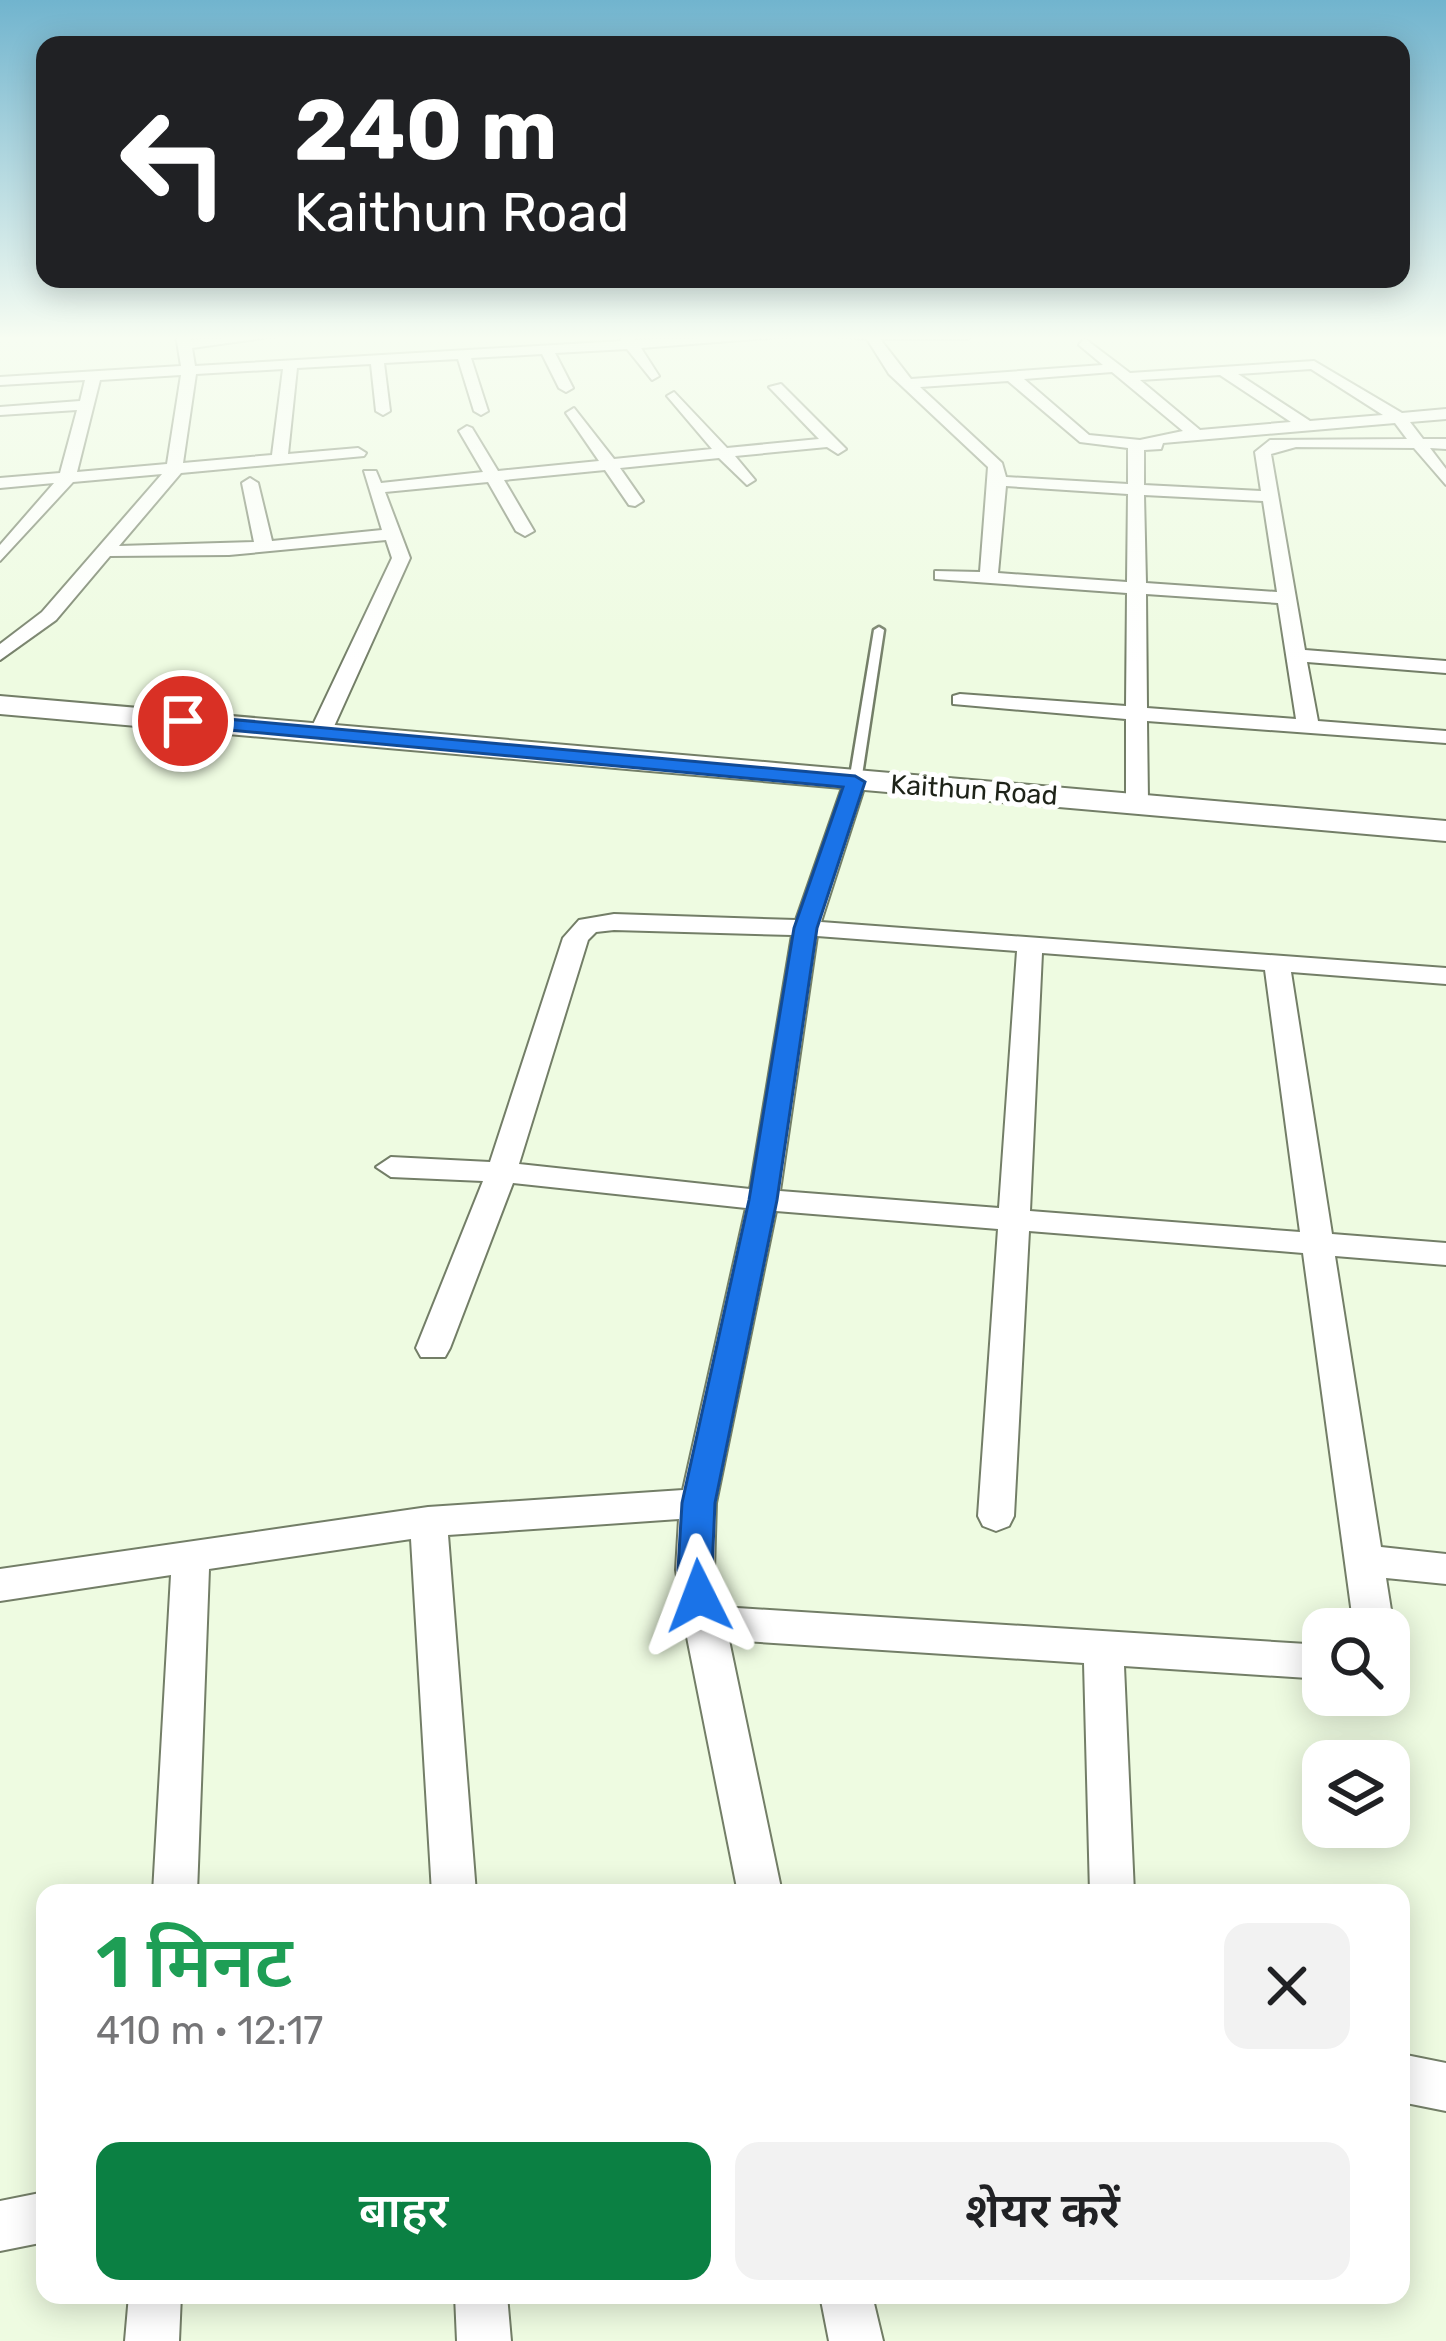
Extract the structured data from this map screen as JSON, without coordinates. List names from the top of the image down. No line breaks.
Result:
{"streets":{"street":["Kaithun Road"]},"page":{"turn":["240 m","Kaithun Road"],"heading":["1 मिनट","410 m · 12:17"],"buttons":["बाहर","शेयर करें"]}}
